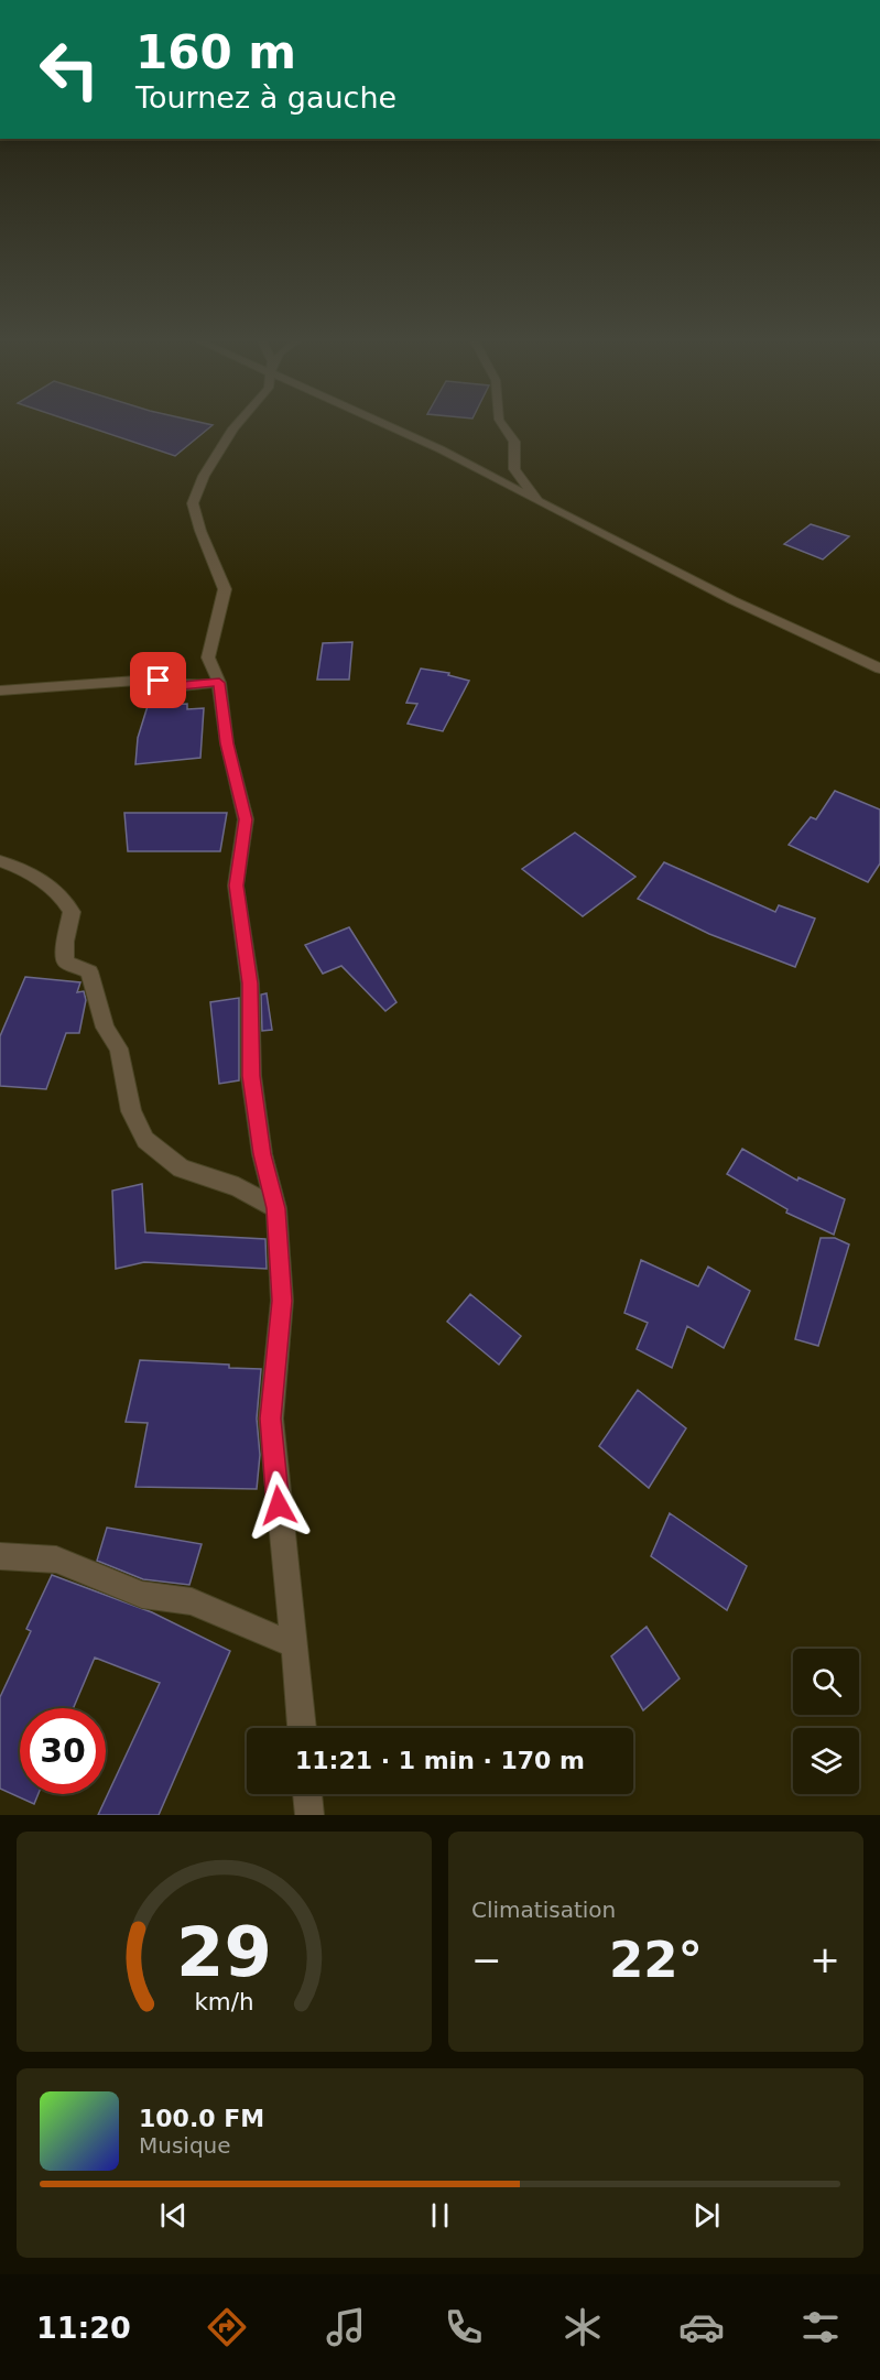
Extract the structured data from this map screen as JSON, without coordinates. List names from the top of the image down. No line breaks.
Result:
{"page":{"turn":["160 m","Tournez à gauche"],"limit":"30","trip":"11:21 · 1 min · 170 m","tile":"Climatisation","heat":["−","22°","+"],"song":["100.0 FM","Musique"],"tabs":"11:20","gauge":["29","km/h"]}}
